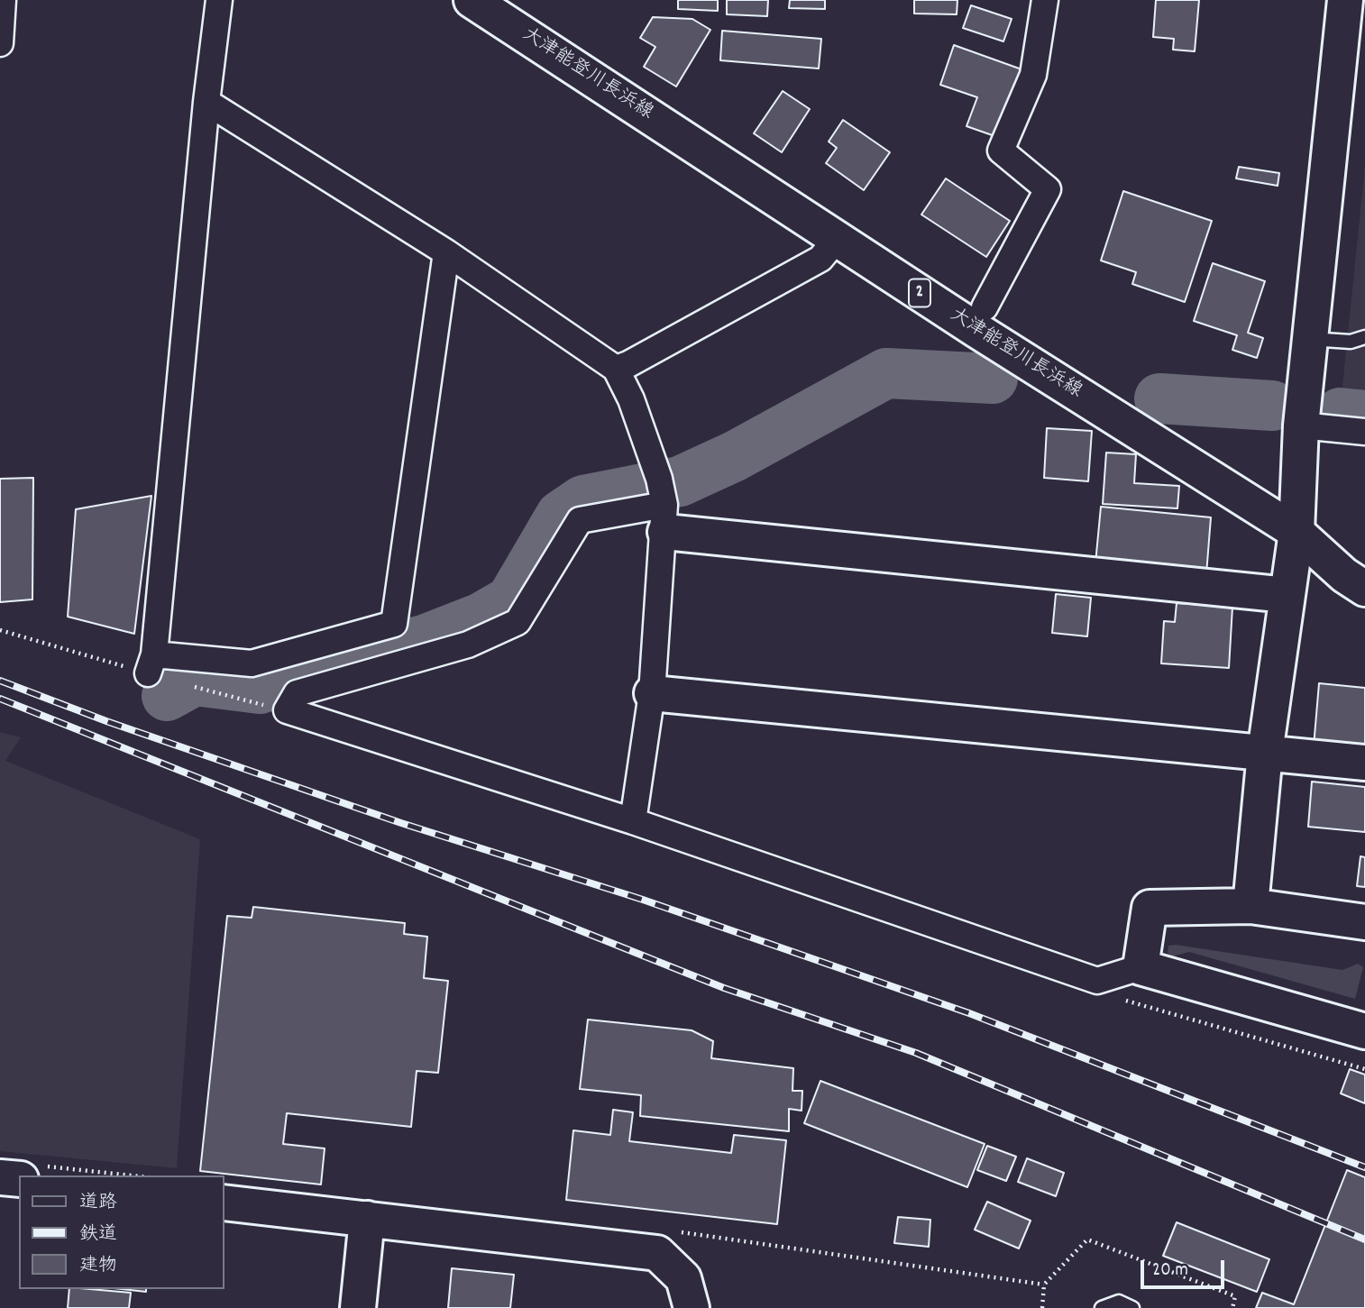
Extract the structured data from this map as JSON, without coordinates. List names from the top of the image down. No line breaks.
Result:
{"streets":{"street":["大津能登川長浜線","2"]},"legend":["道路","鉄道","建物"],"scale_bar":"20 m"}
